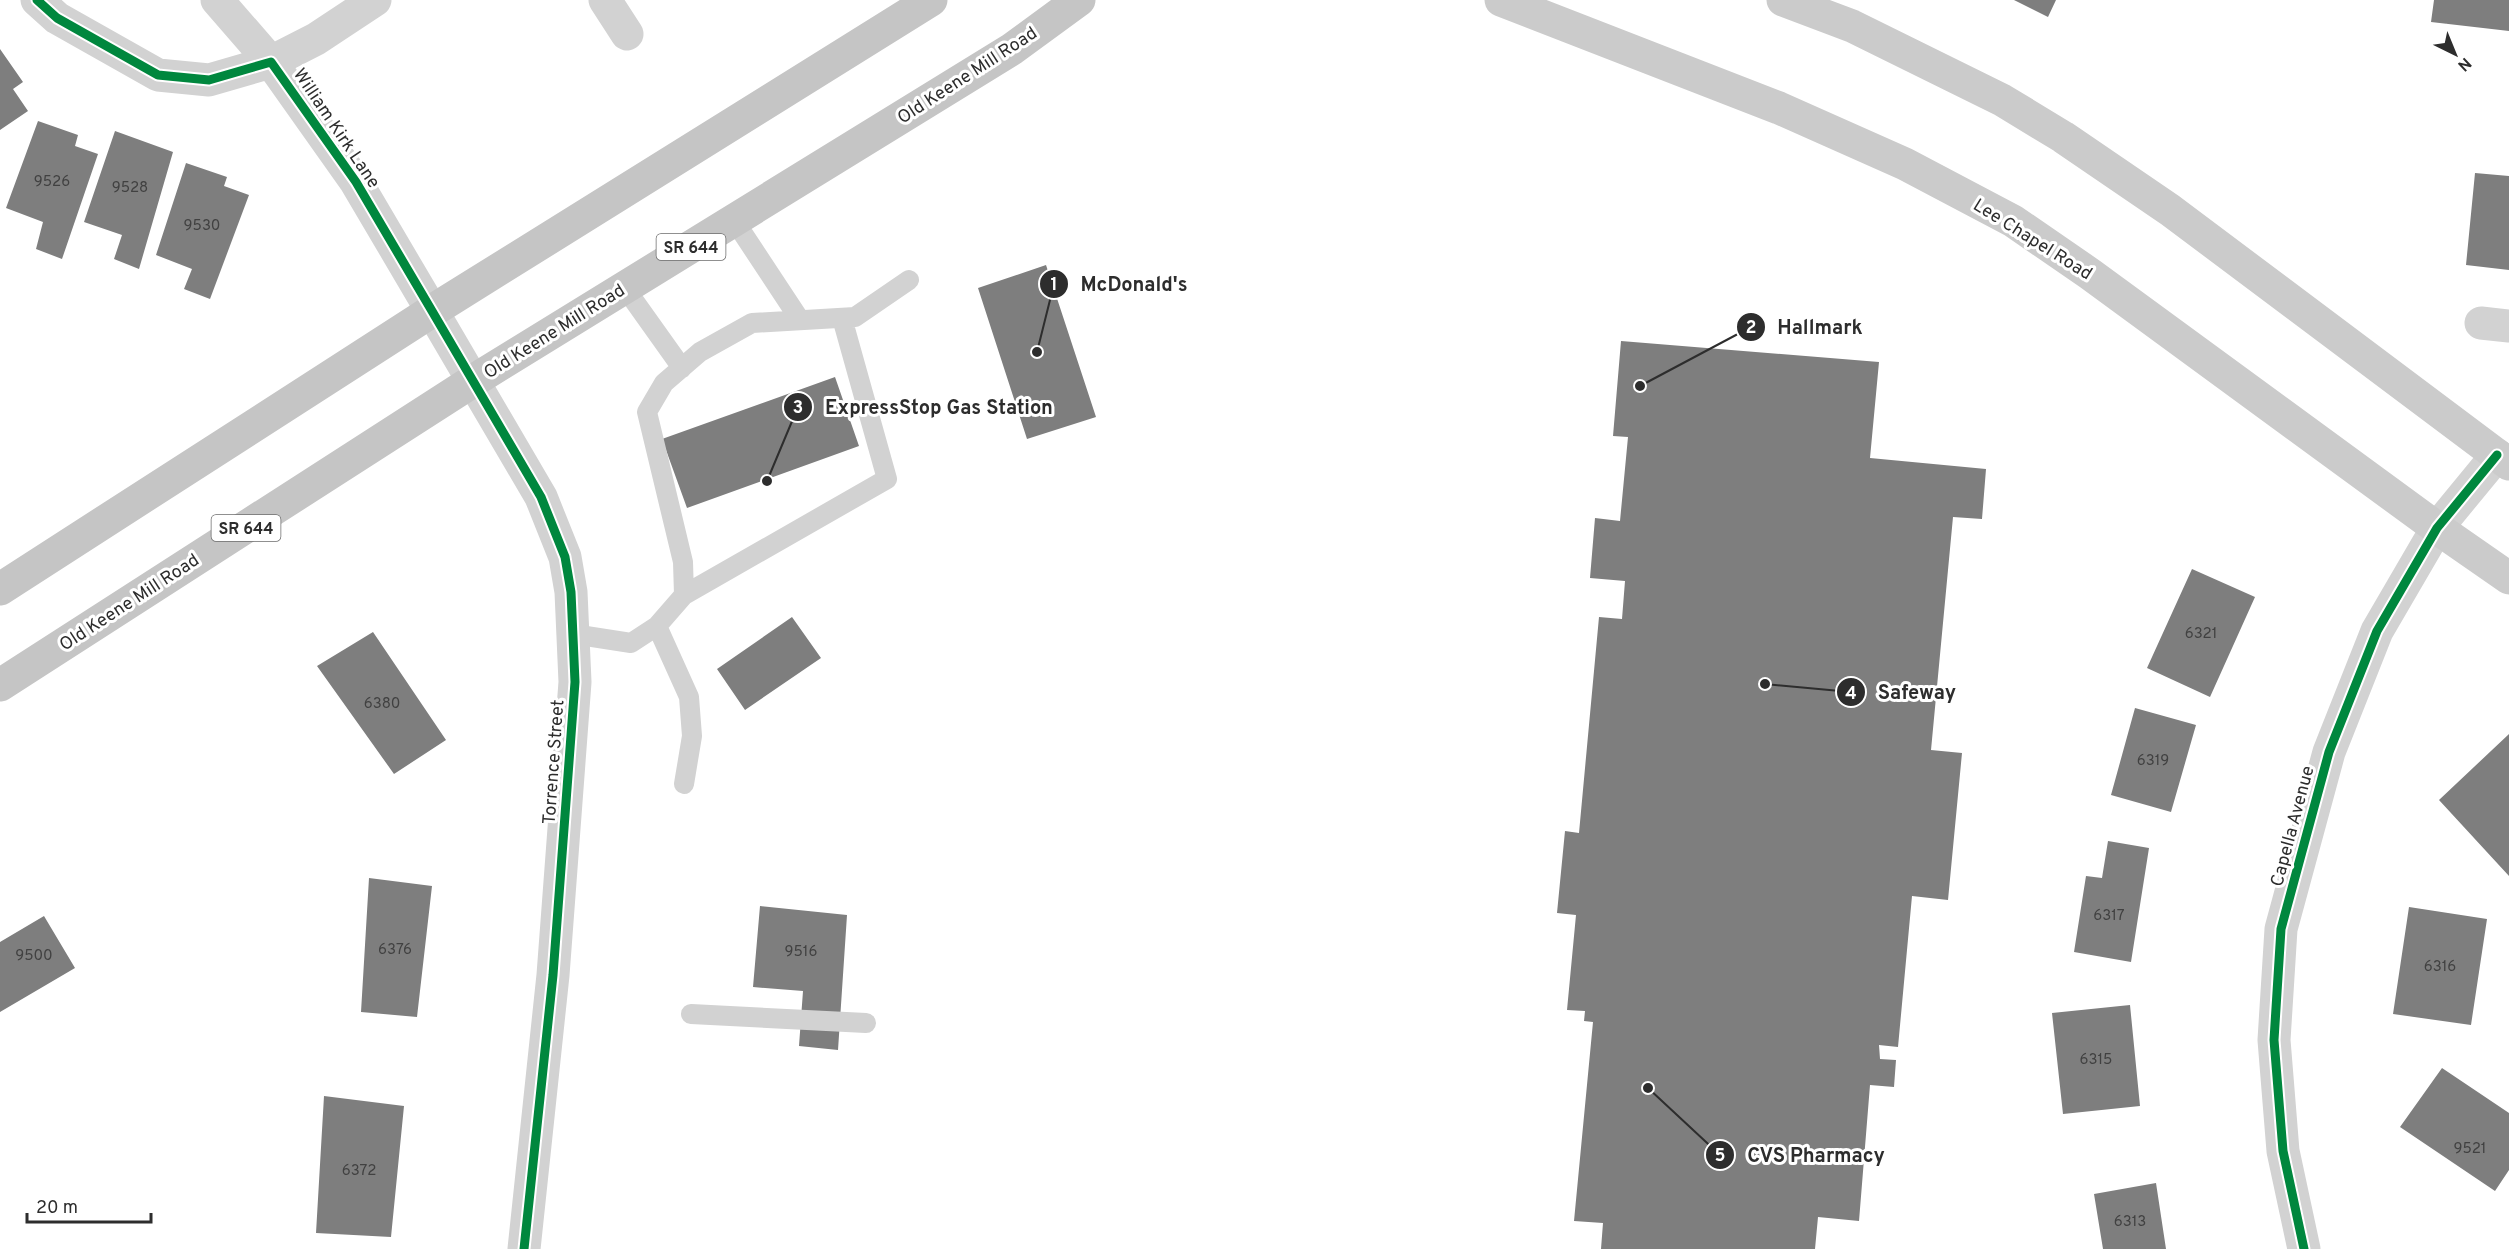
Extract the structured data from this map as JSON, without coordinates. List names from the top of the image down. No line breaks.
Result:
{"streets":{"main road":["Old Keene Mill Road","Lee Chapel Road","SR 644"],"street":["William Kirk Lane","Torrence Street","Capella Avenue"]},"crossings":[["Old Keene Mill Road","Torrence Street"],["William Kirk Lane","Torrence Street"],["Lee Chapel Road","Capella Avenue"]],"places":["McDonald's","Hallmark","ExpressStop Gas Station","Safeway","CVS Pharmacy"],"house_numbers":["9526","9528","9530","6321","6380","6319","6317","6376","9516","9500","6316","6315","9521","6372","6313"],"scale_bar":"20 m","north":"bottom right"}
